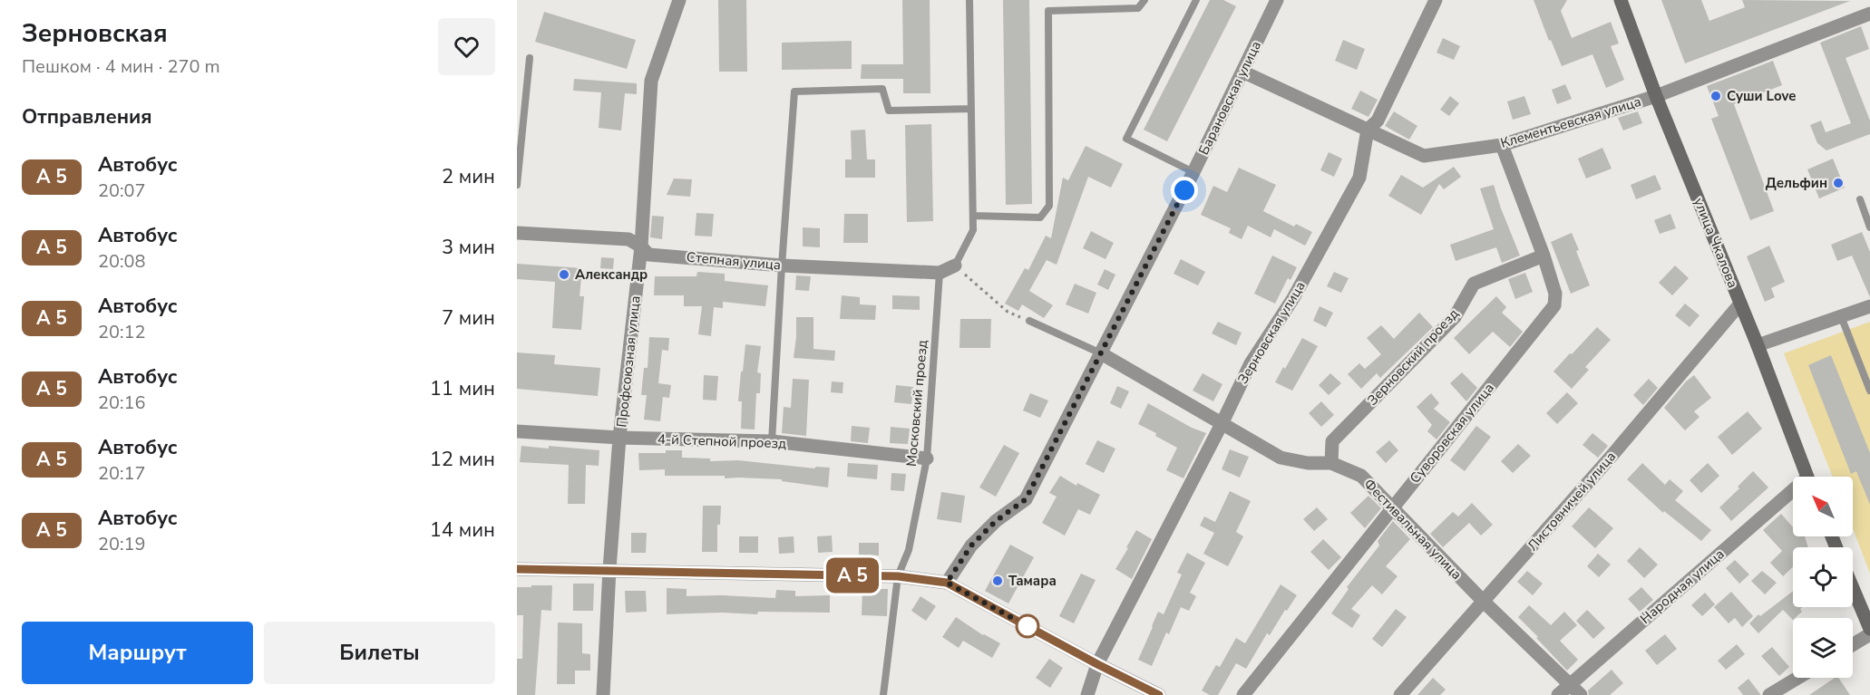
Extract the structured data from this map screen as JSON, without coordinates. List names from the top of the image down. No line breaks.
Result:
{"streets":{"main road":["улица Чкалова"],"street":["Барановская улица","Клементьевская улица","Степная улица","Зерновская улица","Зерновский проезд","Профсоюзная улица","Суворовская улица","4-й Степной проезд","Листовничей улица","Фестивальная улица","Народная улица"],"lane":["Московский проезд"]},"crossings":[["Барановская улица","Клементьевская улица"],["Барановская улица","Фестивальная улица"],["Клементьевская улица","улица Чкалова"],["Клементьевская улица","Зерновская улица"],["Клементьевская улица","Суворовская улица"],["улица Чкалова","Листовничей улица"],["Степная улица","Профсоюзная улица"],["Степная улица","Московский проезд"],["Зерновская улица","Фестивальная улица"],["Зерновский проезд","Суворовская улица"],["Зерновский проезд","Фестивальная улица"],["Профсоюзная улица","4-й Степной проезд"],["Московский проезд","4-й Степной проезд"],["Суворовская улица","Фестивальная улица"],["Листовничей улица","Фестивальная улица"],["Фестивальная улица","Народная улица"]],"places":["Суши Love","Дельфин","Александр","Тамара"],"north":"top left","page":{"heading":[["Зерновская","Пешком · 4 мин · 270 m"],"Отправления"],"on_map":"A 5","list":[{"mark":"A 5","name":"Автобус","note":"20:07","value":"2 мин"},{"mark":"A 5","name":"Автобус","note":"20:08","value":"3 мин"},{"mark":"A 5","name":"Автобус","note":"20:12","value":"7 мин"},{"mark":"A 5","name":"Автобус","note":"20:16","value":"11 мин"},{"mark":"A 5","name":"Автобус","note":"20:17","value":"12 мин"},{"mark":"A 5","name":"Автобус","note":"20:19","value":"14 мин"}],"buttons":["Маршрут","Билеты"]}}
